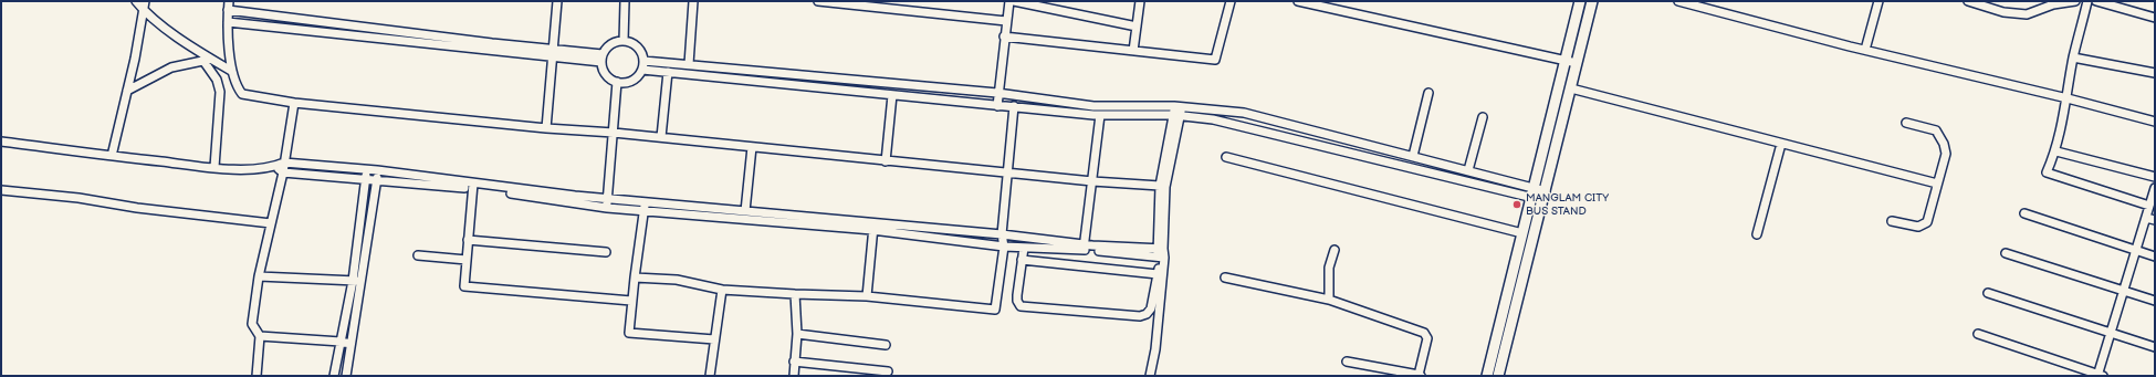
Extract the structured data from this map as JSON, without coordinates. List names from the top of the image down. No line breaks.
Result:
{"places":["MANGLAM CITY BUS STAND"]}
